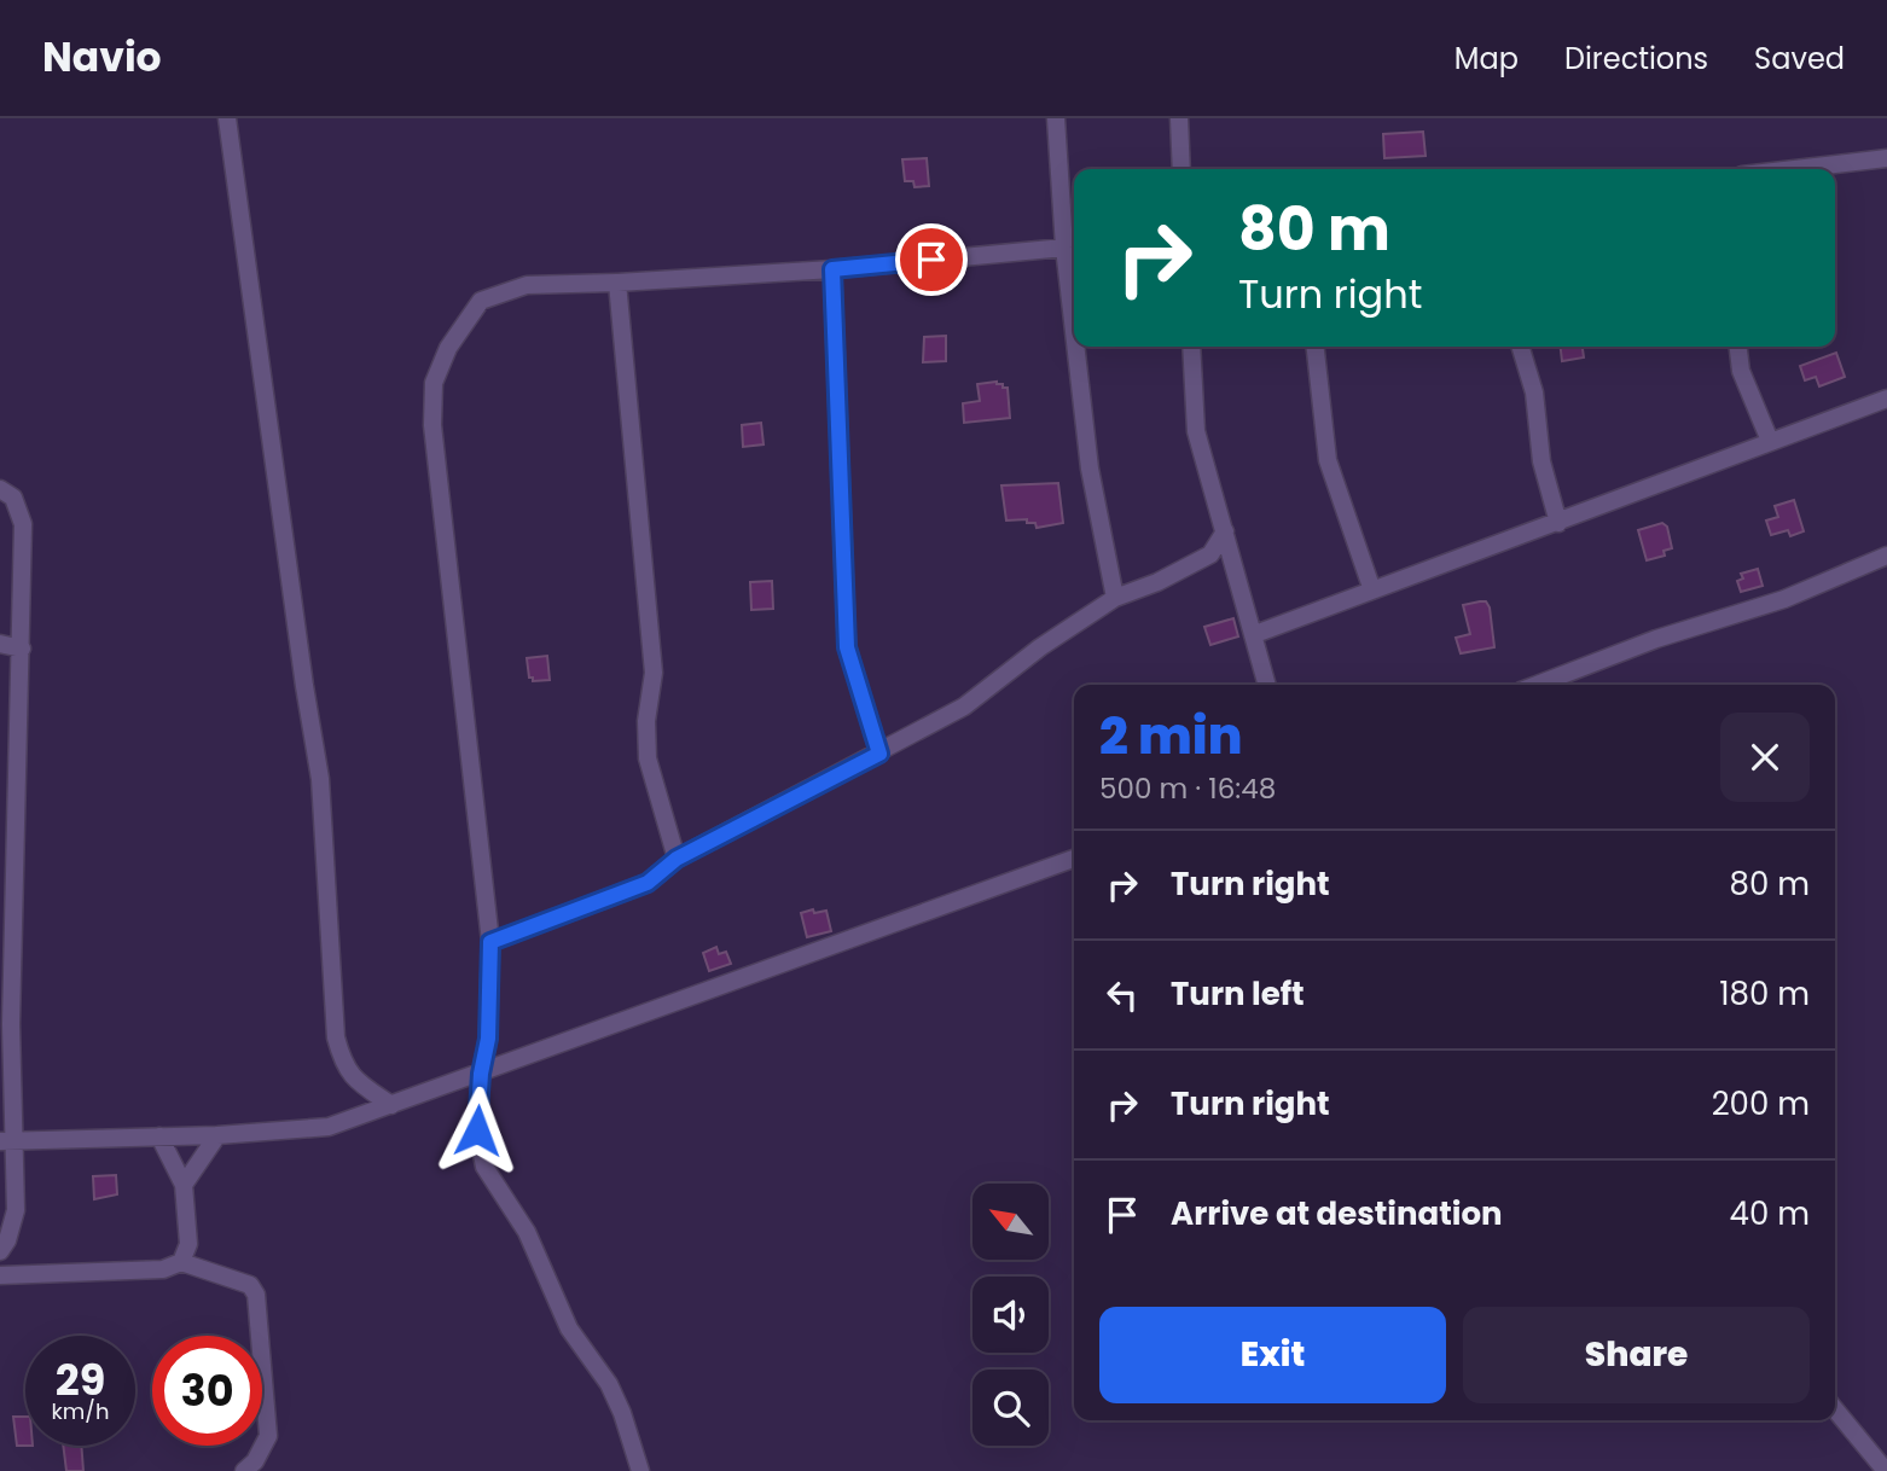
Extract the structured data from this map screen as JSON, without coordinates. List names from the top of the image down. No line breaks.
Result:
{"north":"top left","page":{"header":"Navio","nav":["Map","Directions","Saved"],"turn":["80 m","Turn right"],"heading":["2 min","500 m · 16:48"],"list":[{"name":"Turn right","value":"80 m"},{"name":"Turn left","value":"180 m"},{"name":"Turn right","value":"200 m"},{"name":"Arrive at destination","value":"40 m"}],"buttons":["Exit","Share"],"speed":"29 km/h","limit":"30"}}
